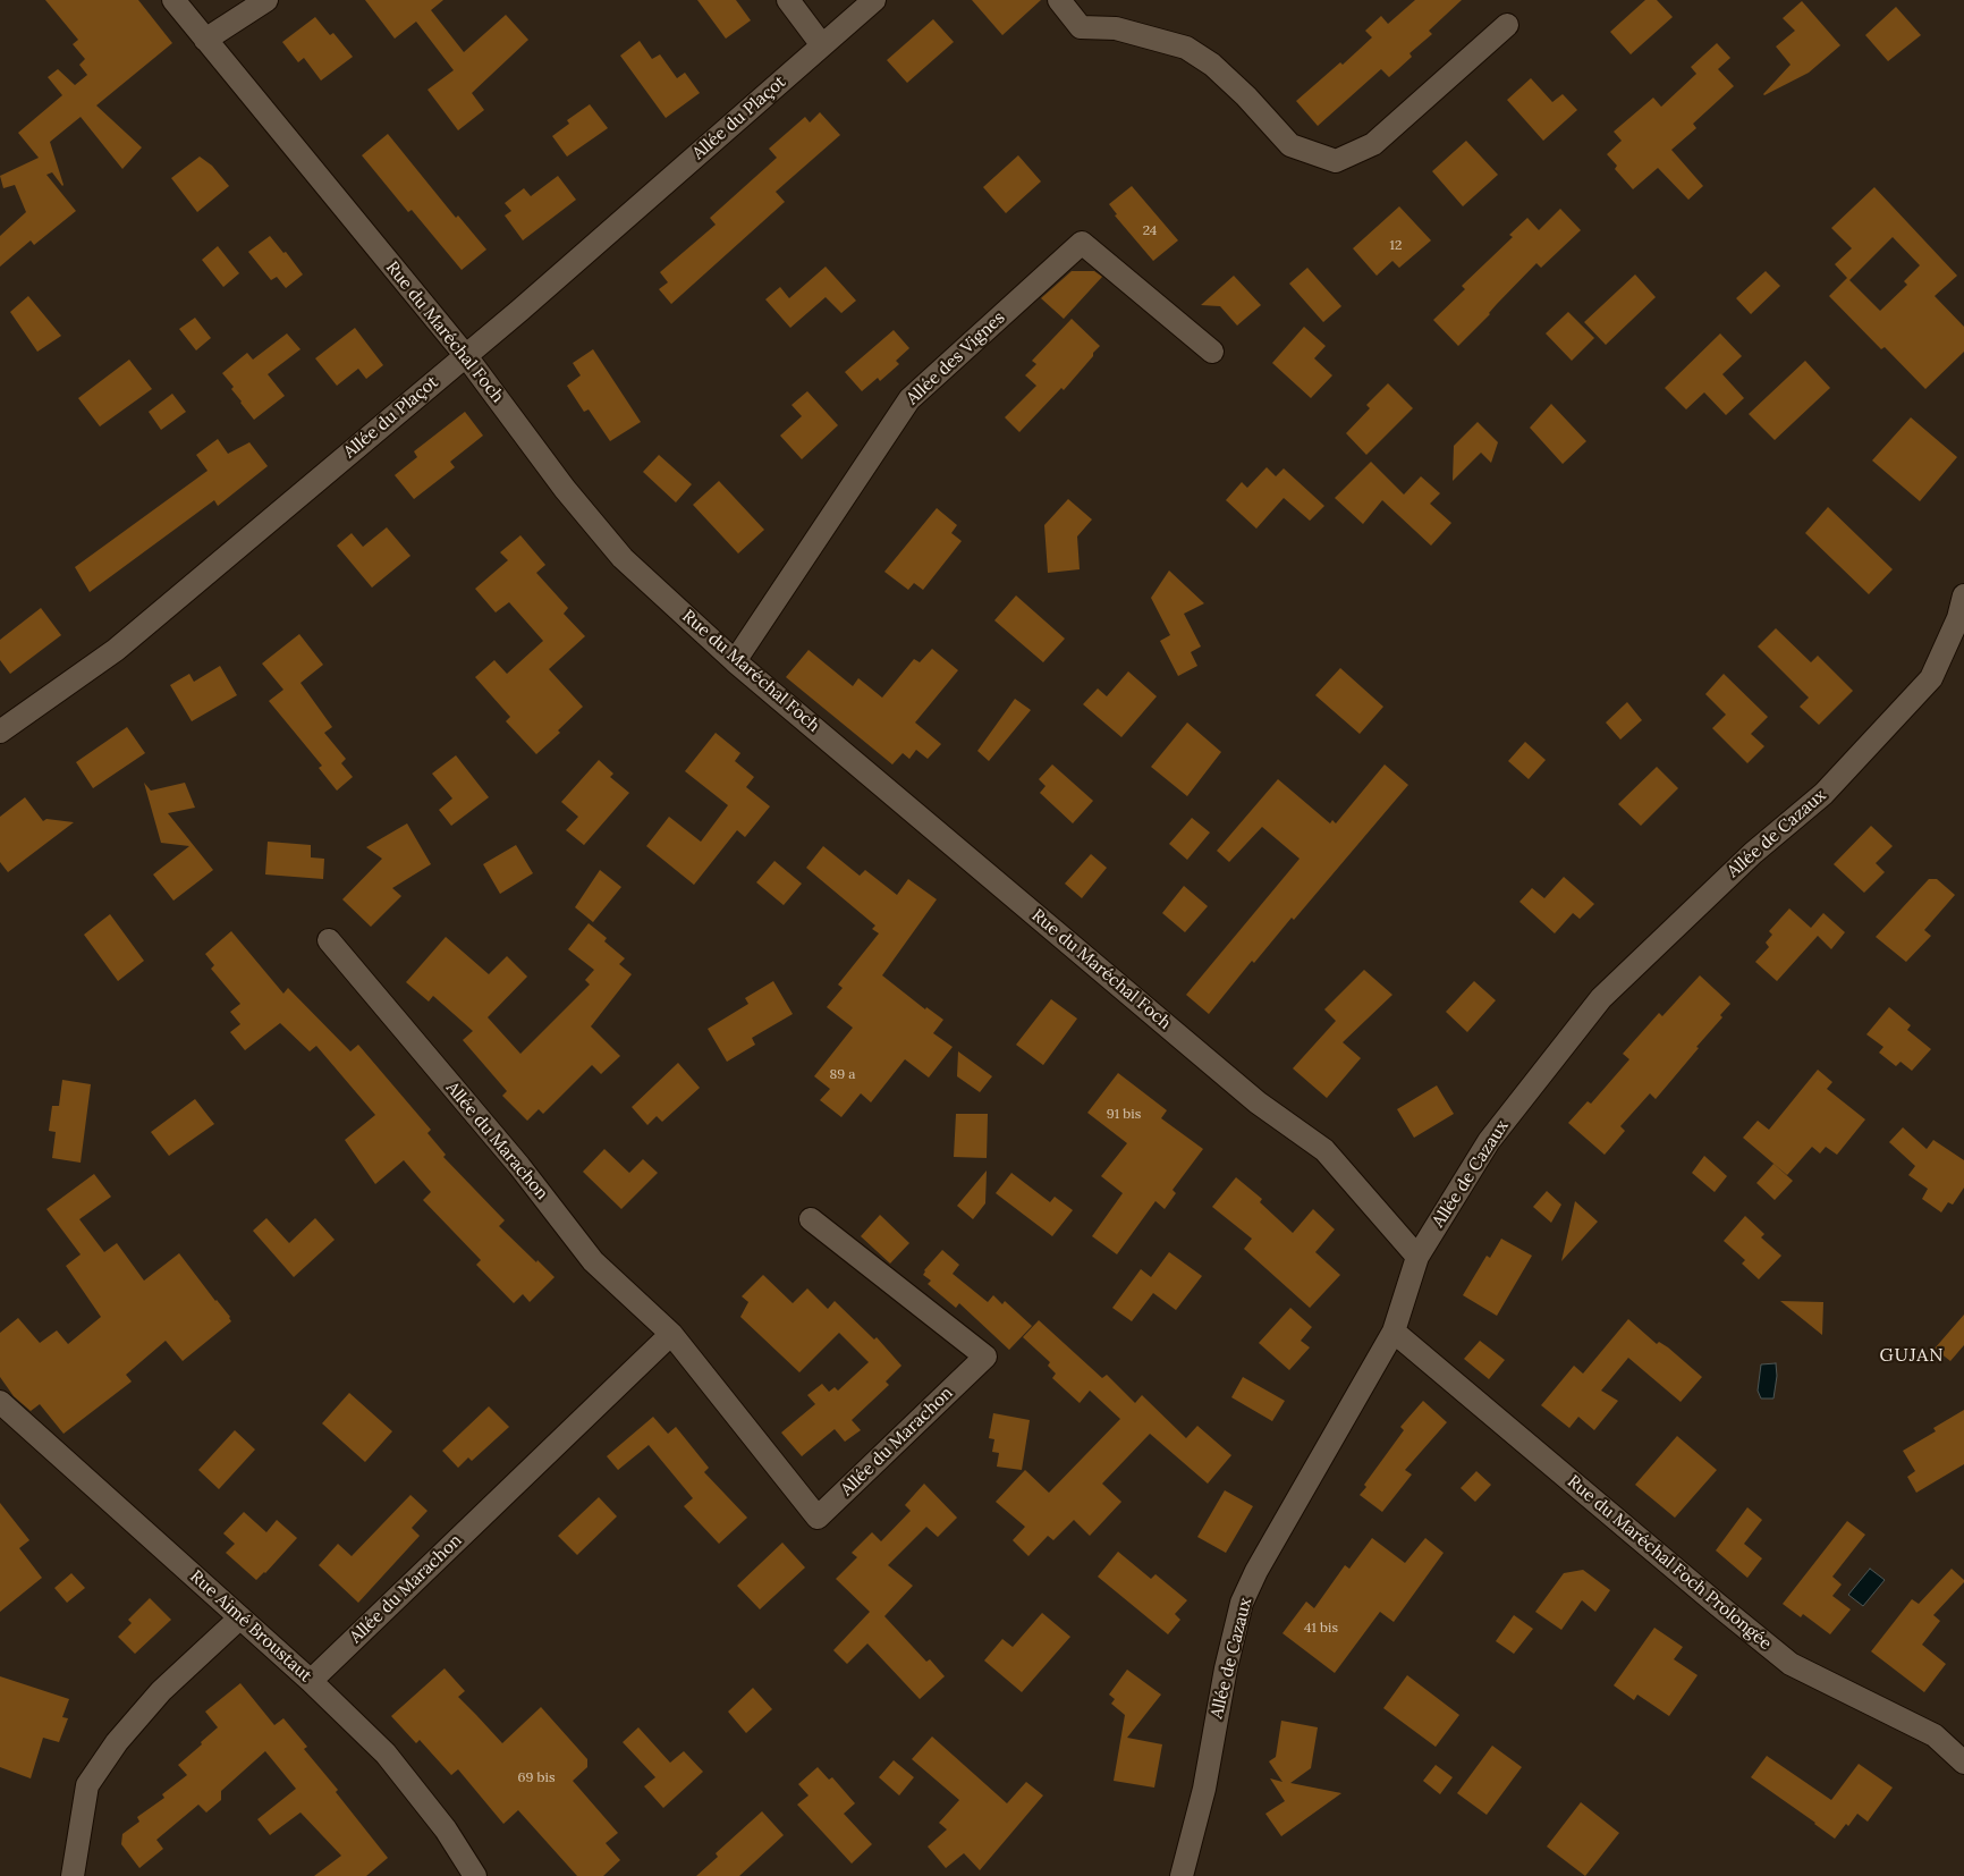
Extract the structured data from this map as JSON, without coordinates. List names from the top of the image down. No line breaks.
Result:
{"streets":{"street":["Allée du Plaçot","Rue du Maréchal Foch","Allée des Vignes","Allée de Cazaux","Allée du Marachon","Rue du Maréchal Foch Prolongée","Rue Aimé Broustaut"]},"crossings":[["Allée du Plaçot","Rue du Maréchal Foch"],["Rue du Maréchal Foch","Allée des Vignes"],["Rue du Maréchal Foch","Allée de Cazaux"],["Allée de Cazaux","Rue du Maréchal Foch Prolongée"],["Allée du Marachon","Rue Aimé Broustaut"]],"districts":["GUJAN"],"house_numbers":["24","12","89 a","91 bis","41 bis","69 bis"]}
